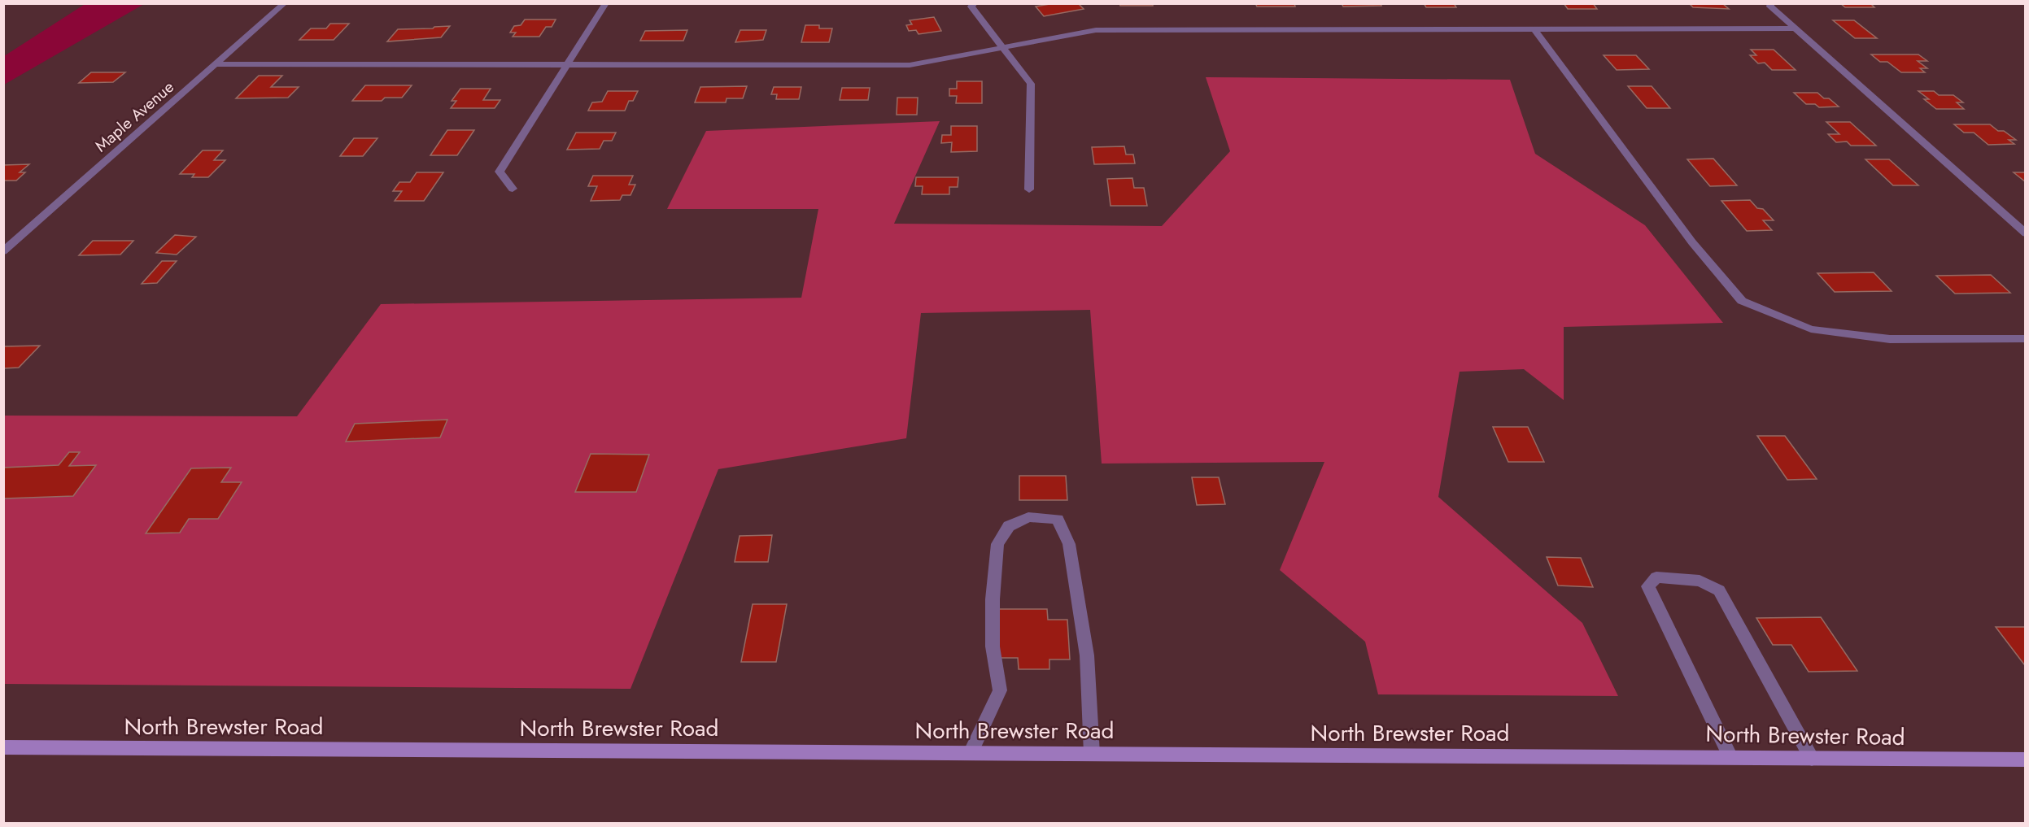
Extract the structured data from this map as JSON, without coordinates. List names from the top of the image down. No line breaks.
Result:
{"streets":{"main road":["North Brewster Road"],"street":["Maple Avenue"]}}
